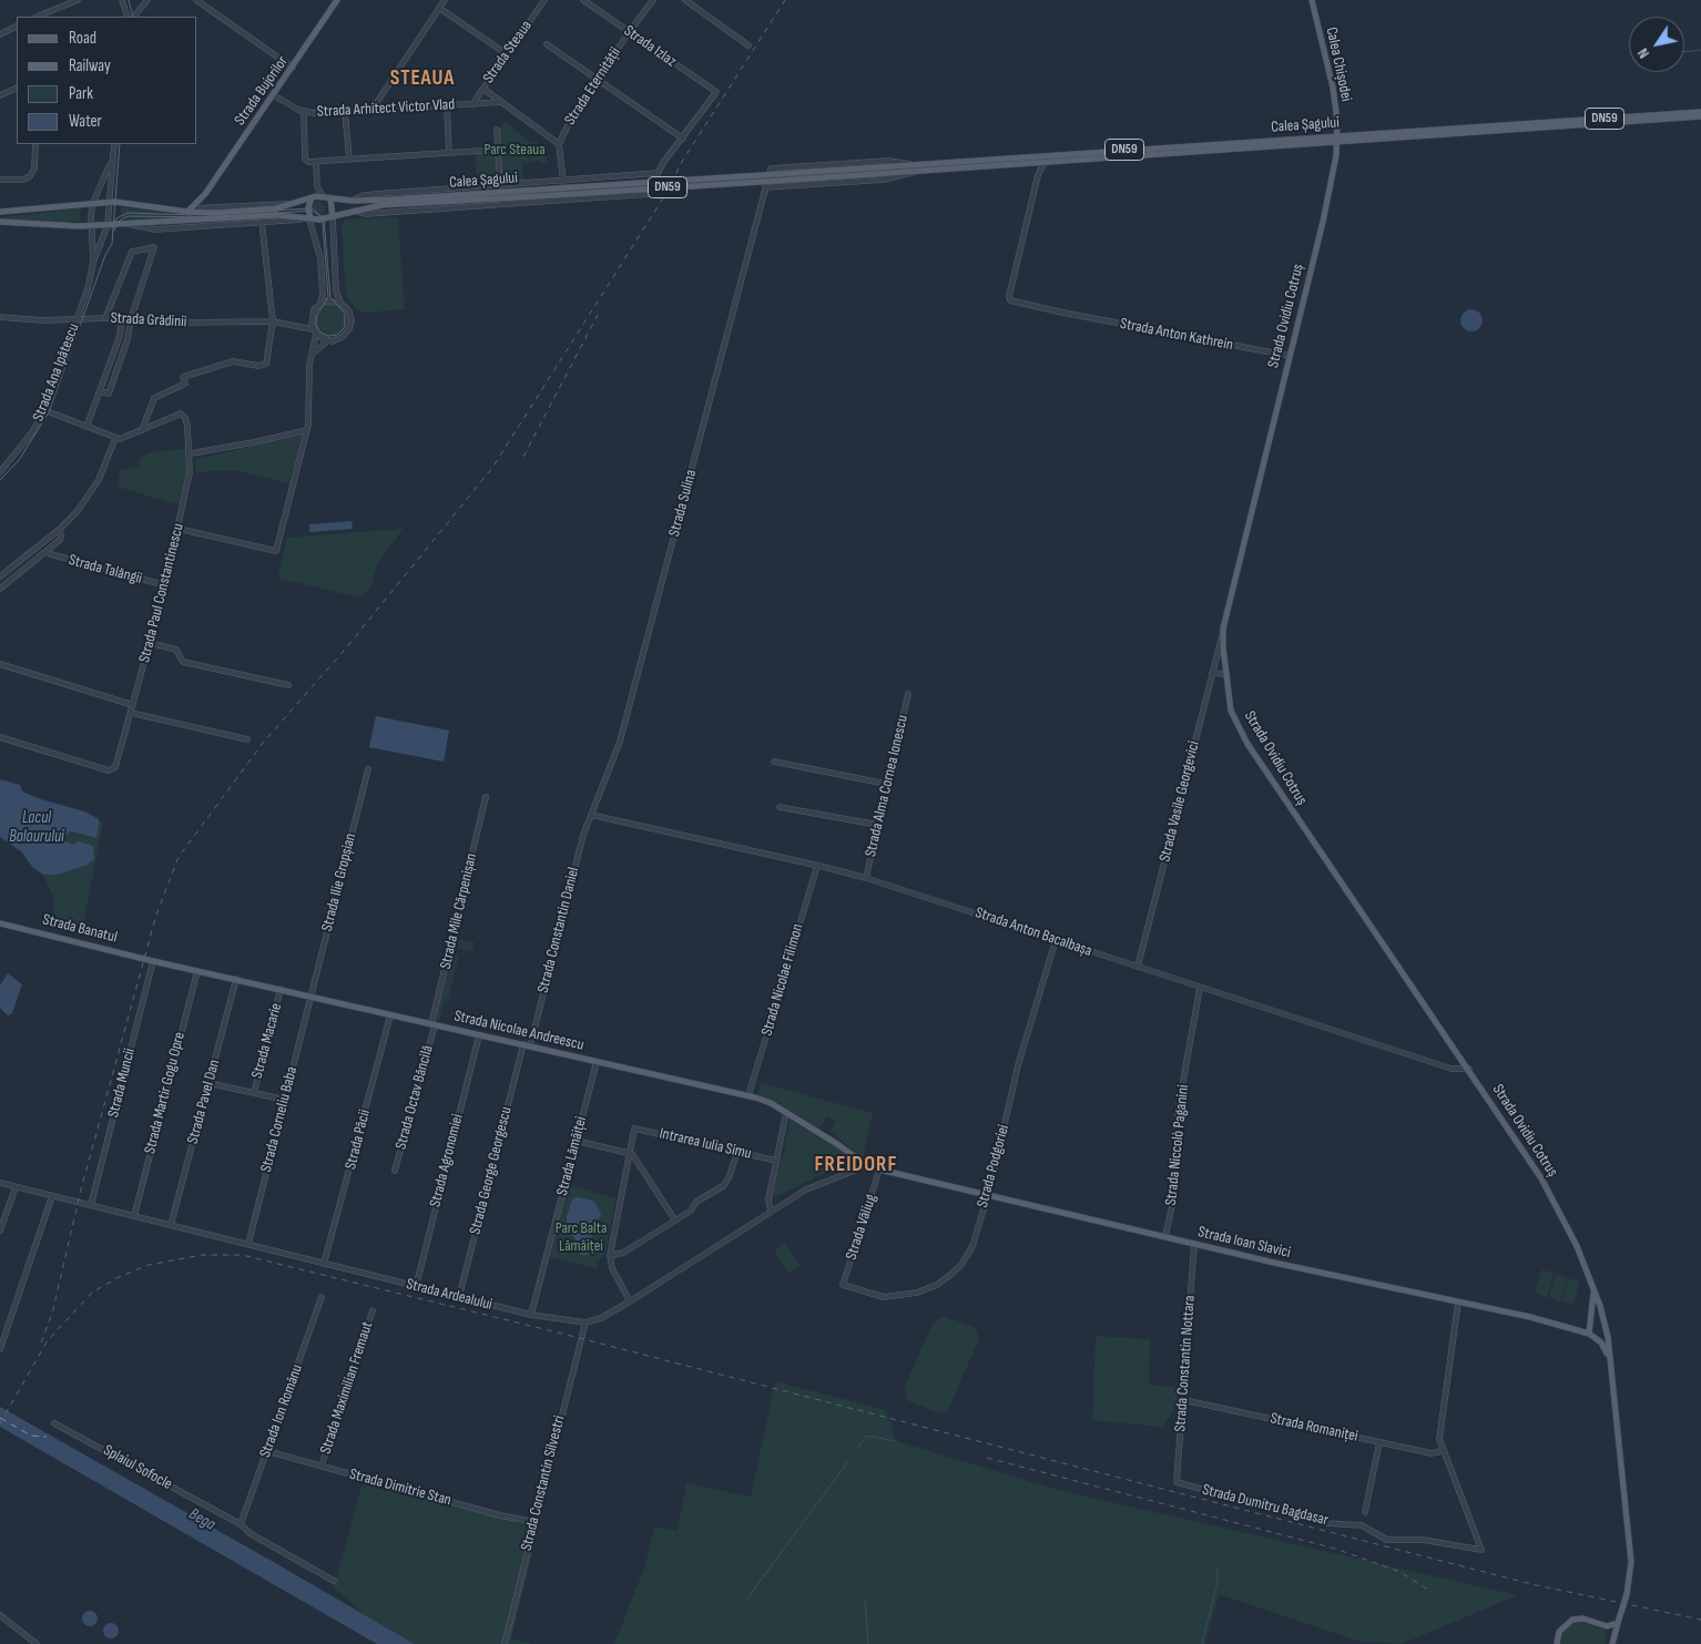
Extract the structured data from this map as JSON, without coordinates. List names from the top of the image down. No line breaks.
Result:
{"streets":{"main road":["Calea Chișodei","Strada Bujorilor","DN59","Calea Șagului","Strada Ovidiu Cotruș","Strada Banatul","Strada Nicolae Andreescu","Strada Ioan Slavici"],"street":["Strada Izlaz","Strada Steaua","Strada Eternității","Strada Arhitect Victor Vlad","Strada Grădinii","Strada Anton Kathrein","Strada Ana Ipătescu","Strada Sulina","Strada Talăngii","Strada Paul Constantinescu","Strada Alma Cornea Ionescu","Strada Vasile Georgevici","Strada Ilie Gropșian","Strada Mile Cărpenișan","Strada Constantin Daniel","Strada Anton Bacalbașa","Strada Nicolae Filimon","Strada Macarie","Strada Muncii","Strada Martir Gogu Opre","Strada Octav Băncilă","Strada Pavel Dan","Strada Corneliu Baba","Strada Păcii","Intrarea Iulia Simu","Strada Niccolò Paganini","Strada Lămâiței","Strada Agronomiei","Strada Podgoriei","Strada George Georgescu","Strada Văliug","Strada Ardealului","Strada Constantin Nottara","Strada Maximilian Fremaut","Strada Ion Românu","Strada Romaniței","Splaiul Sofocle","Strada Constantin Silvestri","Strada Dimitrie Stan","Strada Dumitru Bagdasar"]},"crossings":[["Strada Izlaz","Strada Eternității"],["Strada Steaua","Strada Arhitect Victor Vlad"],["Calea Chișodei","Calea Șagului"],["Calea Chișodei","Strada Ovidiu Cotruș"],["Strada Eternității","Calea Șagului"],["Strada Bujorilor","Strada Arhitect Victor Vlad"],["Strada Bujorilor","Calea Șagului"],["DN59","Calea Șagului"],["DN59","Strada Ana Ipătescu"],["Calea Șagului","Strada Ovidiu Cotruș"],["Calea Șagului","Strada Ana Ipătescu"],["Calea Șagului","Strada Sulina"],["Strada Ovidiu Cotruș","Strada Anton Kathrein"],["Strada Ovidiu Cotruș","Strada Vasile Georgevici"],["Strada Ovidiu Cotruș","Strada Anton Bacalbașa"],["Strada Ovidiu Cotruș","Strada Ioan Slavici"],["Strada Grădinii","Strada Ana Ipătescu"],["Strada Sulina","Strada Constantin Daniel"],["Strada Sulina","Strada Anton Bacalbașa"],["Strada Talăngii","Strada Paul Constantinescu"],["Strada Alma Cornea Ionescu","Strada Anton Bacalbașa"],["Strada Vasile Georgevici","Strada Anton Bacalbașa"],["Strada Ilie Gropșian","Strada Nicolae Andreescu"],["Strada Ilie Gropșian","Strada Corneliu Baba"],["Strada Mile Cărpenișan","Strada Nicolae Andreescu"],["Strada Mile Cărpenișan","Strada Octav Băncilă"],["Strada Banatul","Strada Nicolae Andreescu"],["Strada Banatul","Strada Muncii"],["Strada Constantin Daniel","Strada Anton Bacalbașa"],["Strada Constantin Daniel","Strada Nicolae Andreescu"],["Strada Constantin Daniel","Strada George Georgescu"],["Strada Anton Bacalbașa","Strada Nicolae Filimon"],["Strada Anton Bacalbașa","Strada Niccolò Paganini"],["Strada Anton Bacalbașa","Strada Podgoriei"],["Strada Nicolae Filimon","Strada Nicolae Andreescu"],["Strada Nicolae Andreescu","Strada Macarie"],["Strada Nicolae Andreescu","Strada Muncii"],["Strada Nicolae Andreescu","Strada Martir Gogu Opre"],["Strada Nicolae Andreescu","Strada Octav Băncilă"],["Strada Nicolae Andreescu","Strada Pavel Dan"],["Strada Nicolae Andreescu","Strada Corneliu Baba"],["Strada Nicolae Andreescu","Strada Păcii"],["Strada Nicolae Andreescu","Strada Lămâiței"],["Strada Nicolae Andreescu","Strada Agronomiei"],["Strada Nicolae Andreescu","Strada George Georgescu"],["Strada Nicolae Andreescu","Strada Ioan Slavici"],["Strada Nicolae Andreescu","Strada Ardealului"],["Strada Muncii","Strada Ardealului"],["Strada Martir Gogu Opre","Strada Ardealului"],["Strada Pavel Dan","Strada Ardealului"],["Strada Corneliu Baba","Strada Ardealului"],["Strada Păcii","Strada Ardealului"],["Strada Niccolò Paganini","Strada Ioan Slavici"],["Strada Lămâiței","Strada Ardealului"],["Strada Agronomiei","Strada Ardealului"],["Strada Podgoriei","Strada Văliug"],["Strada Podgoriei","Strada Ioan Slavici"],["Strada George Georgescu","Strada Ardealului"],["Strada Văliug","Strada Ioan Slavici"],["Strada Ioan Slavici","Strada Ardealului"],["Strada Ioan Slavici","Strada Constantin Nottara"],["Strada Ardealului","Strada Constantin Silvestri"],["Strada Constantin Nottara","Strada Romaniței"],["Strada Constantin Nottara","Strada Dumitru Bagdasar"],["Strada Maximilian Fremaut","Strada Dimitrie Stan"],["Strada Ion Românu","Splaiul Sofocle"],["Strada Ion Românu","Strada Dimitrie Stan"],["Strada Romaniței","Strada Dumitru Bagdasar"],["Strada Constantin Silvestri","Strada Dimitrie Stan"]],"districts":["STEAUA","FREIDORF"],"water":["Lacul Balaurului","Bega"],"parks":["Parc Steaua","Parc Balta Lămâiței"],"legend":["Road","Railway","Park","Water"],"north":"bottom left"}
